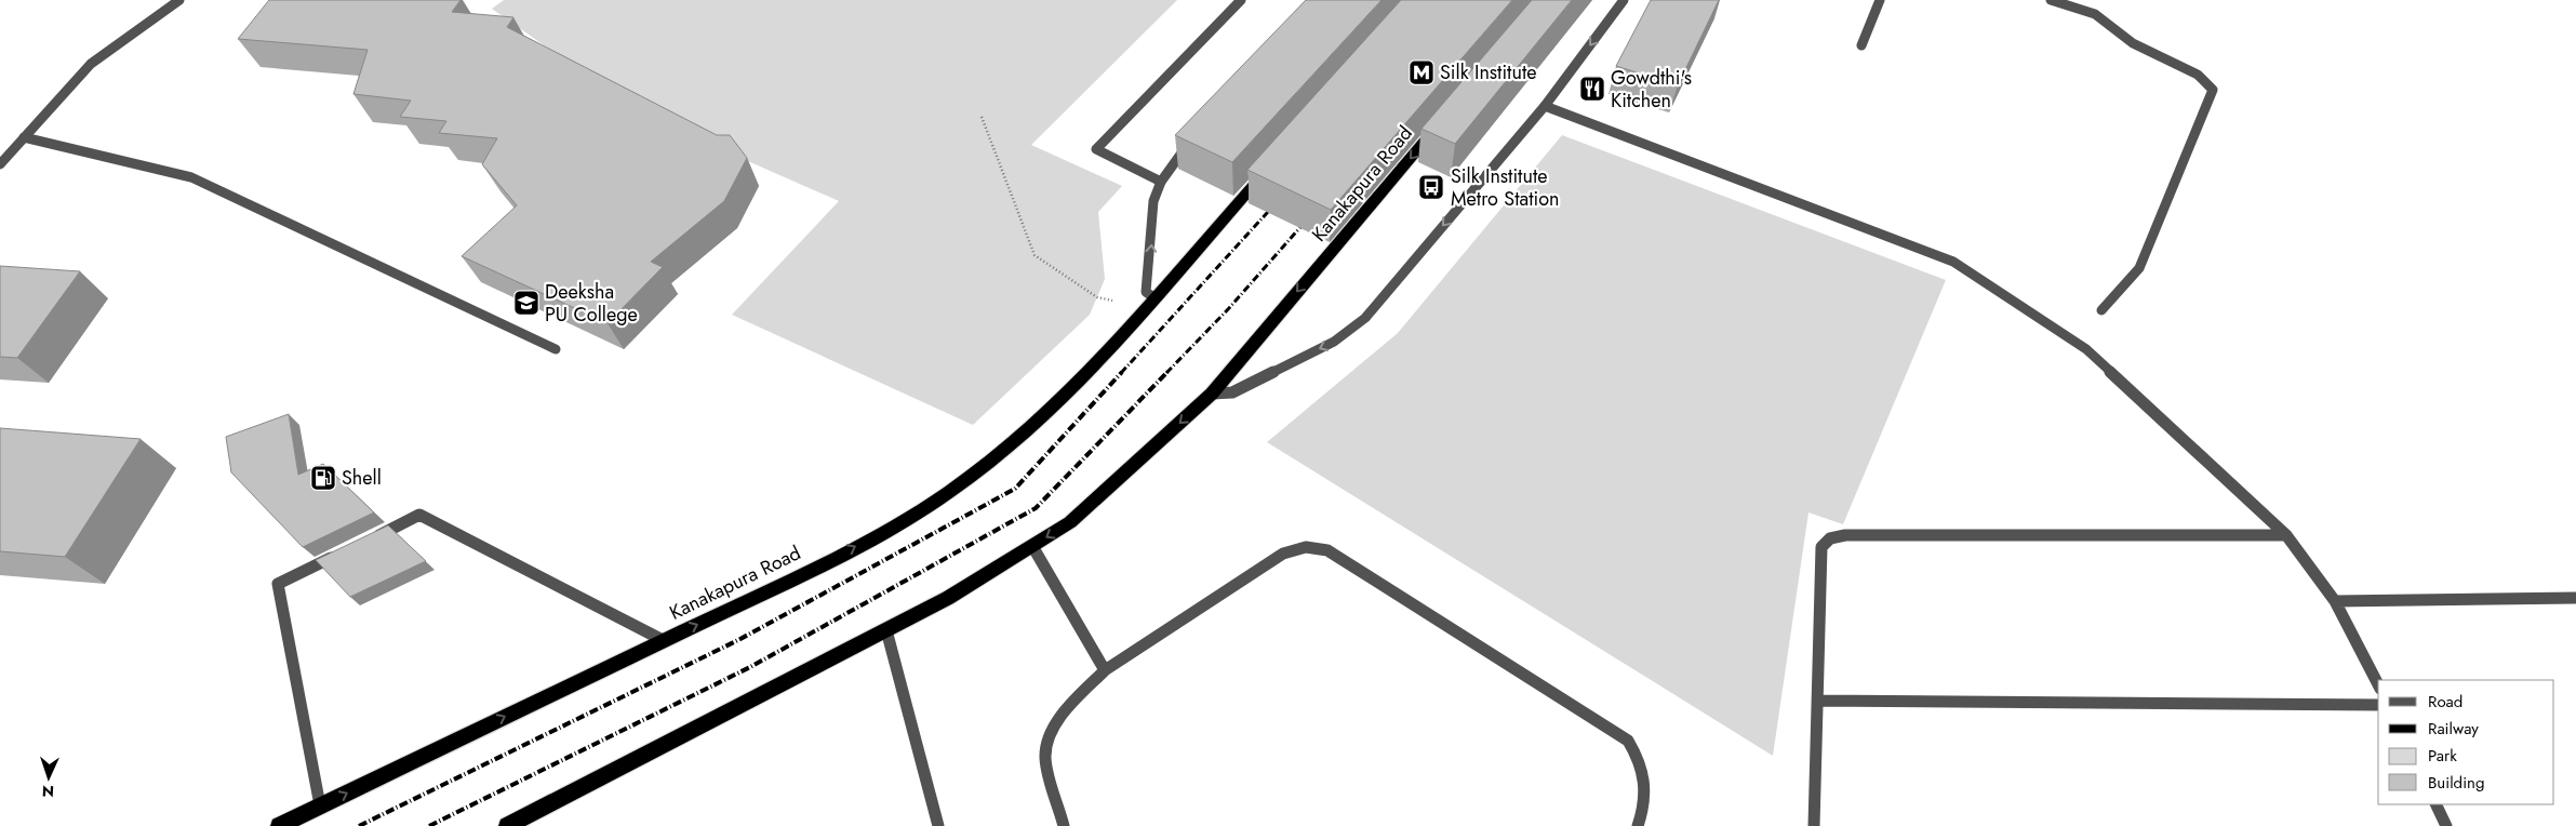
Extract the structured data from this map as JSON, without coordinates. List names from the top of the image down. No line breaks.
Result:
{"streets":{"highway":["Kanakapura Road"]},"places":{"metro station":["Silk Institute"],"restaurant":["Gowdthi's Kitchen"],"bus stop":["Silk Institute Metro Station"],"school or university":["Deeksha PU College"],"fuel station":["Shell"]},"legend":["Road","Railway","Park","Building"],"north":"bottom"}
